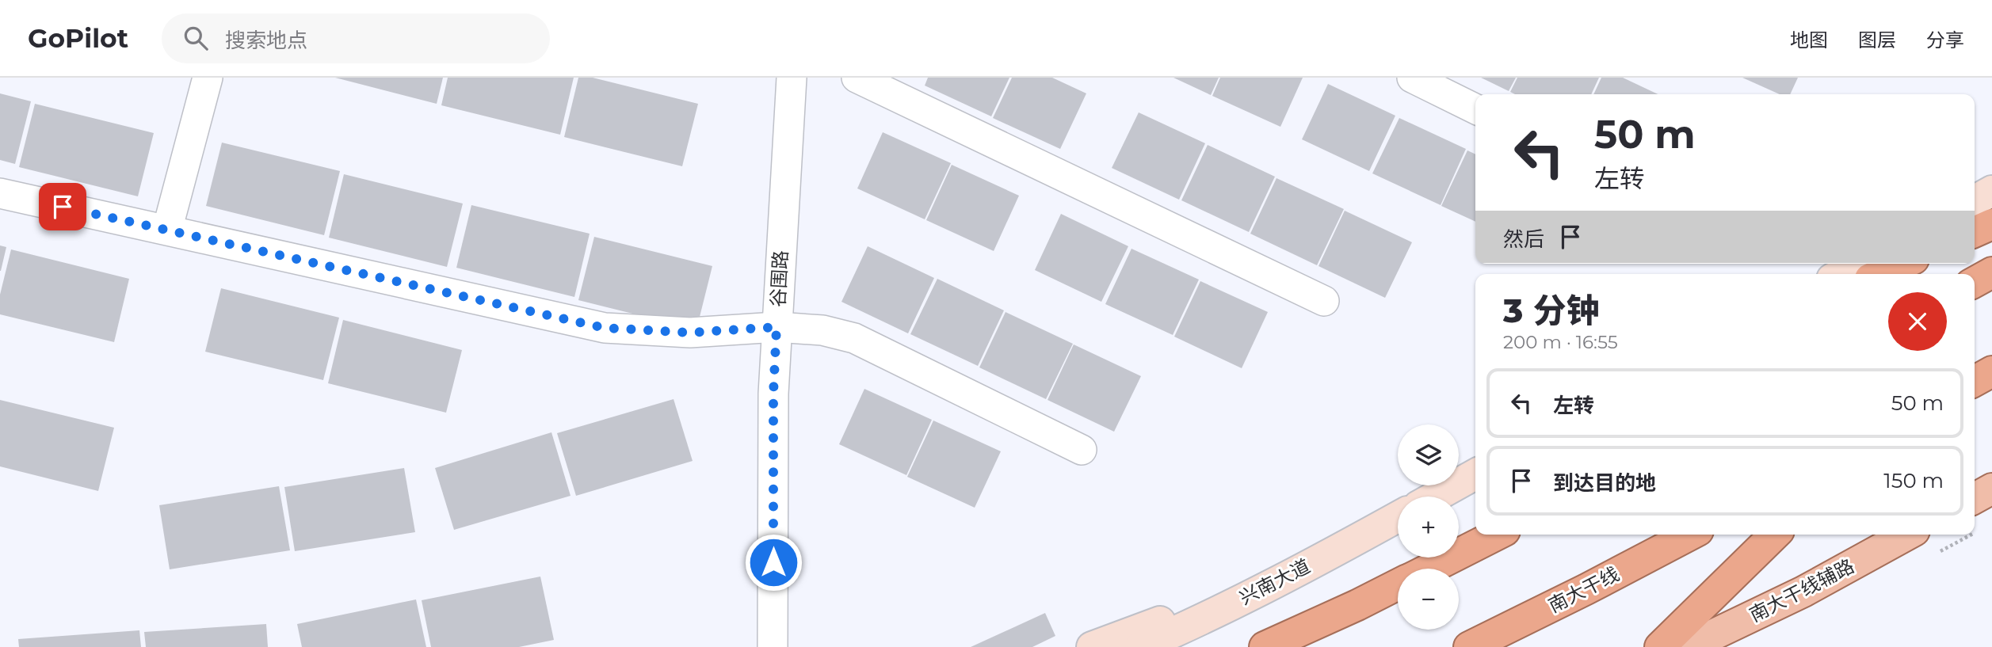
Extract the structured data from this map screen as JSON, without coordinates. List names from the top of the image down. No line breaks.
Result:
{"streets":{"highway":["南大干线"],"main road":["兴南大道","南大干线辅路"],"street":["谷围路"]},"page":{"header":"GoPilot","search":"搜索地点","nav":["地图","图层","分享"],"turn":["50 m","左转"],"then":"然后","heading":["3 分钟","200 m · 16:55"],"list":[{"name":"左转","value":"50 m"},{"name":"到达目的地","value":"150 m"}],"map_buttons":["+","−"]}}
